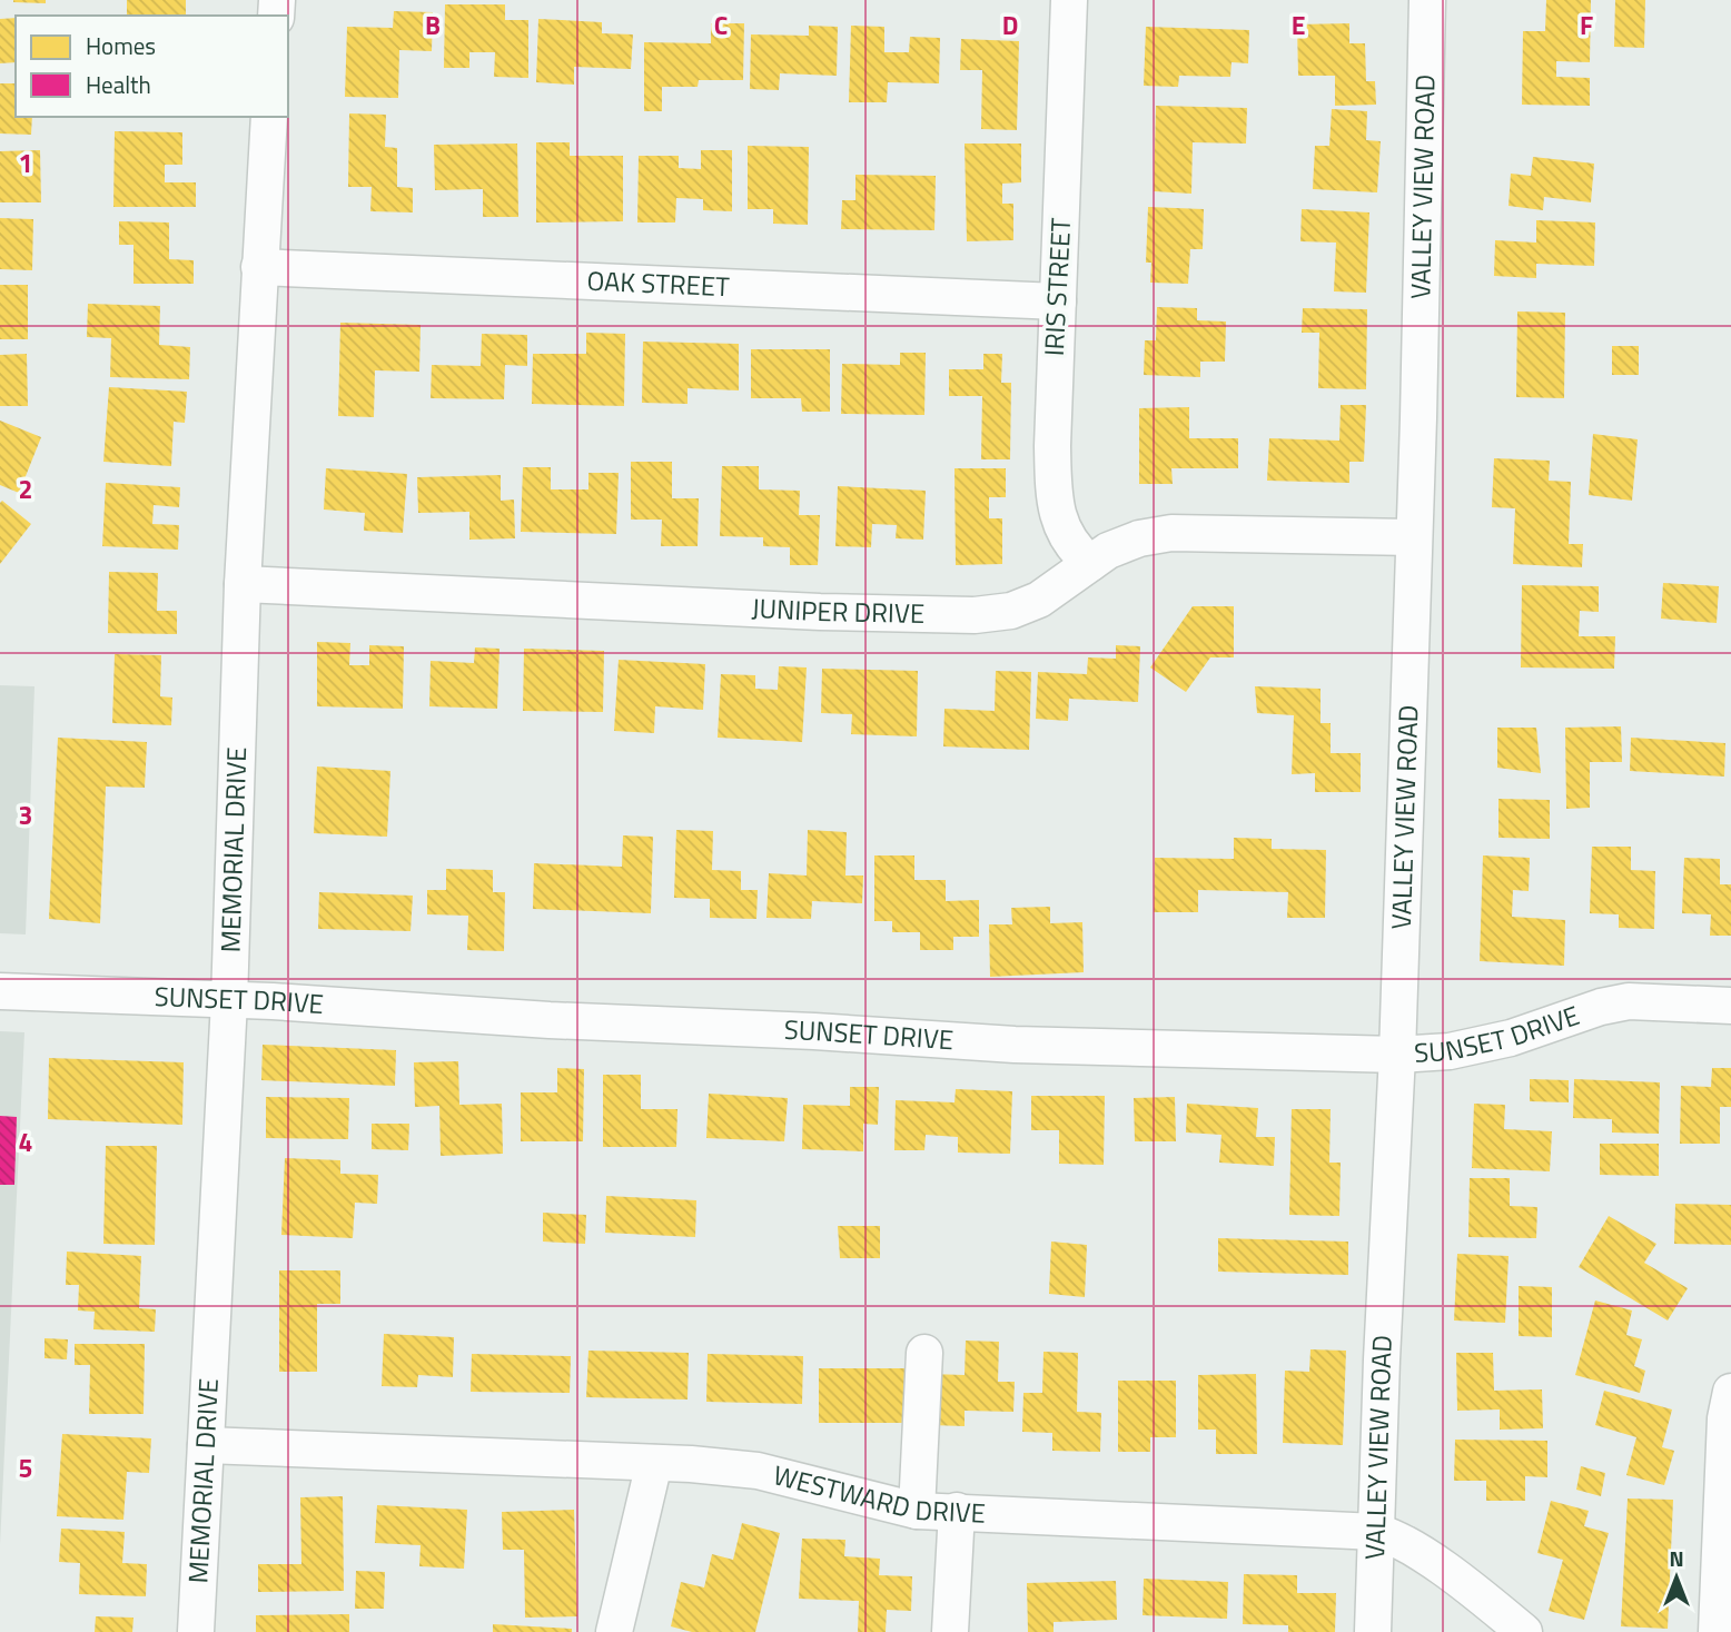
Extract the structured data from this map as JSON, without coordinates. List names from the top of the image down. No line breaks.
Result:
{"streets":{"street":["VALLEY VIEW ROAD","OAK STREET","IRIS STREET","JUNIPER DRIVE","MEMORIAL DRIVE","SUNSET DRIVE","WESTWARD DRIVE"]},"crossings":[["VALLEY VIEW ROAD","JUNIPER DRIVE"],["VALLEY VIEW ROAD","SUNSET DRIVE"],["VALLEY VIEW ROAD","WESTWARD DRIVE"],["OAK STREET","IRIS STREET"],["OAK STREET","MEMORIAL DRIVE"],["IRIS STREET","JUNIPER DRIVE"],["JUNIPER DRIVE","MEMORIAL DRIVE"],["MEMORIAL DRIVE","SUNSET DRIVE"],["MEMORIAL DRIVE","WESTWARD DRIVE"]],"legend":["Homes","Health"],"north":"top","grid":{"columns":["B","C","D","E","F"],"rows":["1","2","3","4","5"]}}
